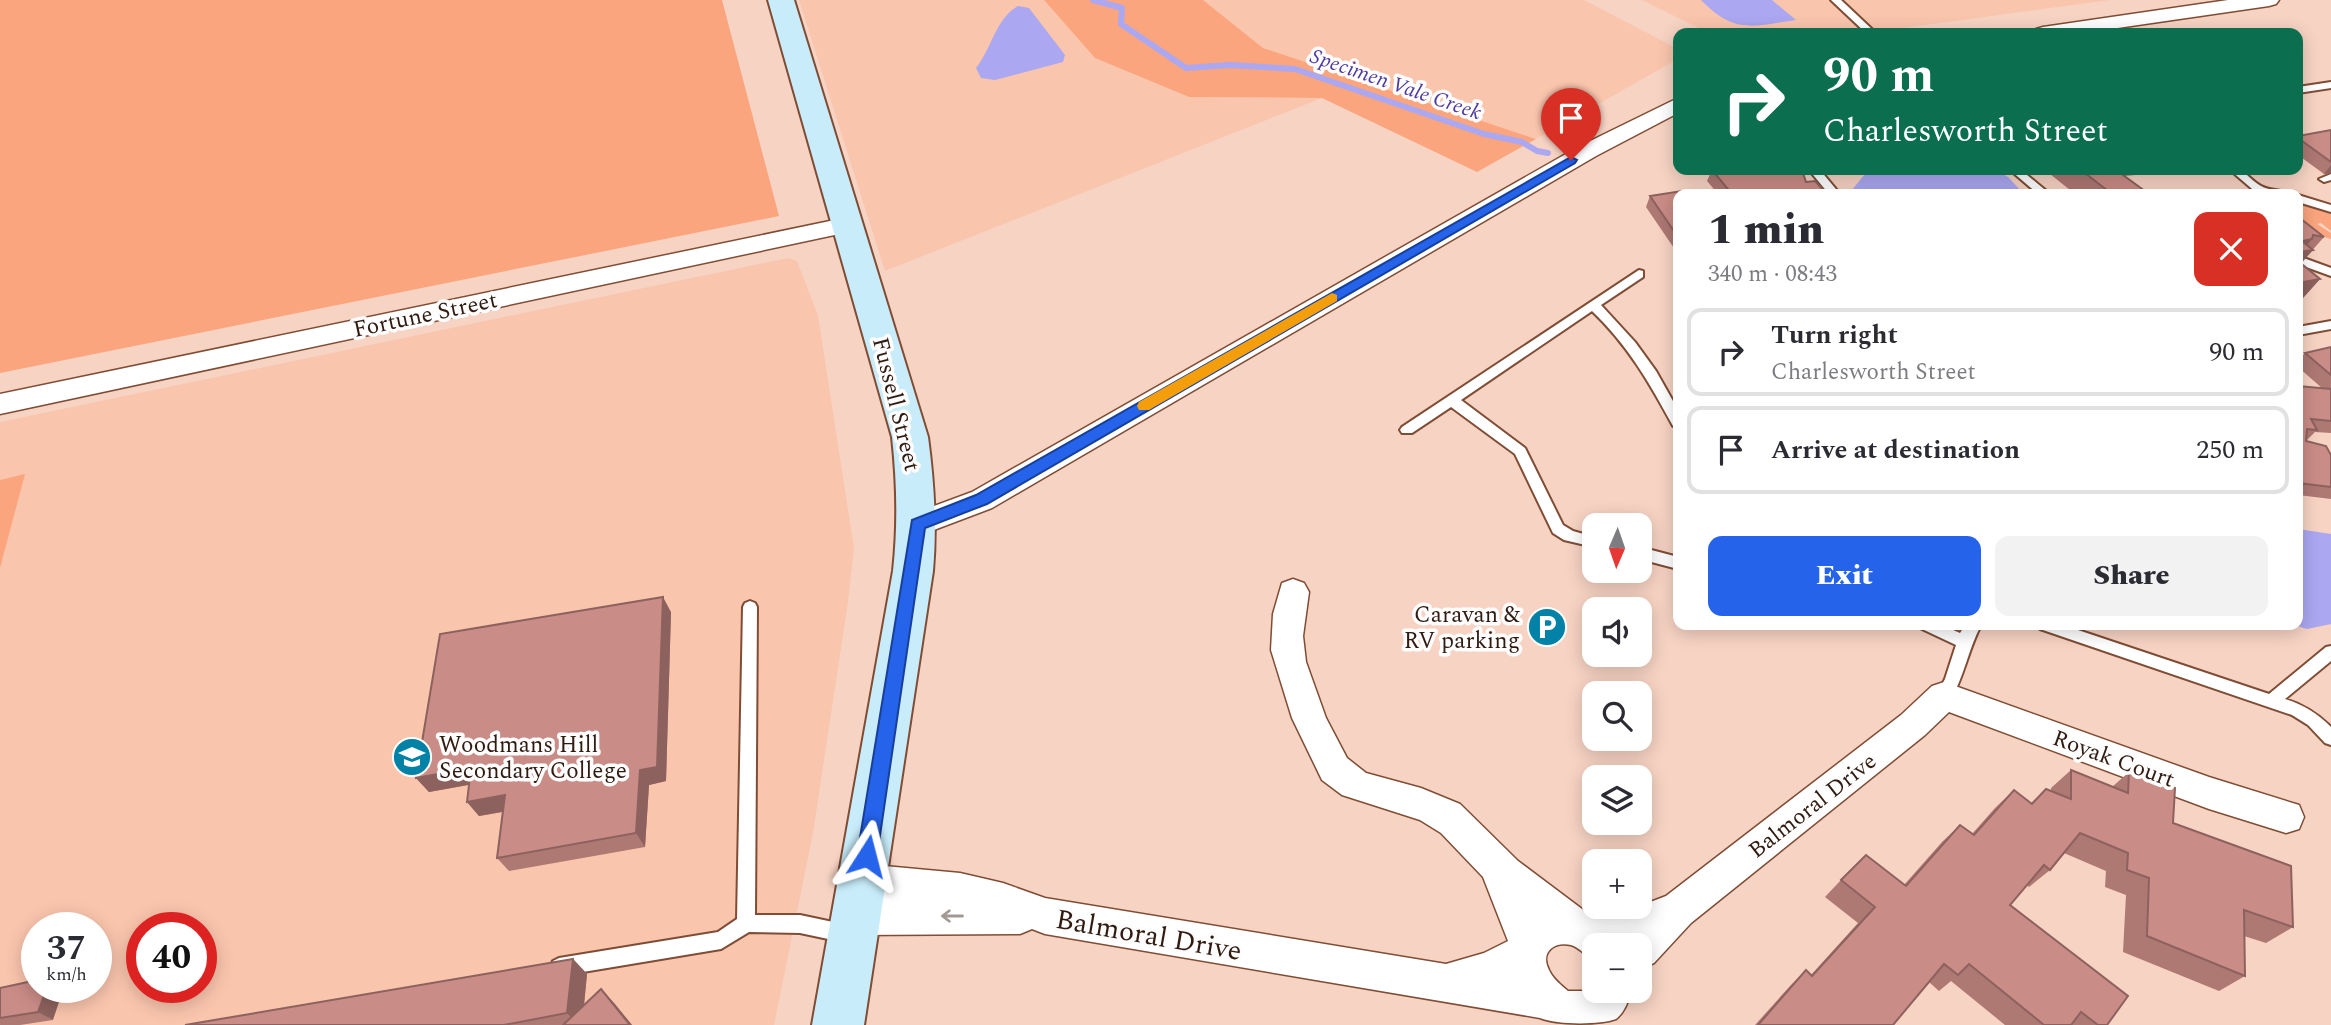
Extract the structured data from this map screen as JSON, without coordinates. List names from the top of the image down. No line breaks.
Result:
{"streets":{"street":["Fortune Street","Fussell Street","Royak Court","Balmoral Drive"]},"crossings":[["Fortune Street","Fussell Street"],["Fussell Street","Balmoral Drive"],["Royak Court","Balmoral Drive"]],"water":["Specimen Vale Creek"],"places":{"parking":["Caravan & RV parking"],"school or university":["Woodmans Hill Secondary College"]},"north":"bottom","page":{"turn":["90 m","Charlesworth Street"],"heading":["1 min","340 m · 08:43"],"list":[{"name":"Turn right","note":"Charlesworth Street","value":"90 m"},{"name":"Arrive at destination","value":"250 m"}],"map_buttons":["+","−"],"buttons":["Exit","Share"],"speed":"37 km/h","limit":"40"}}
